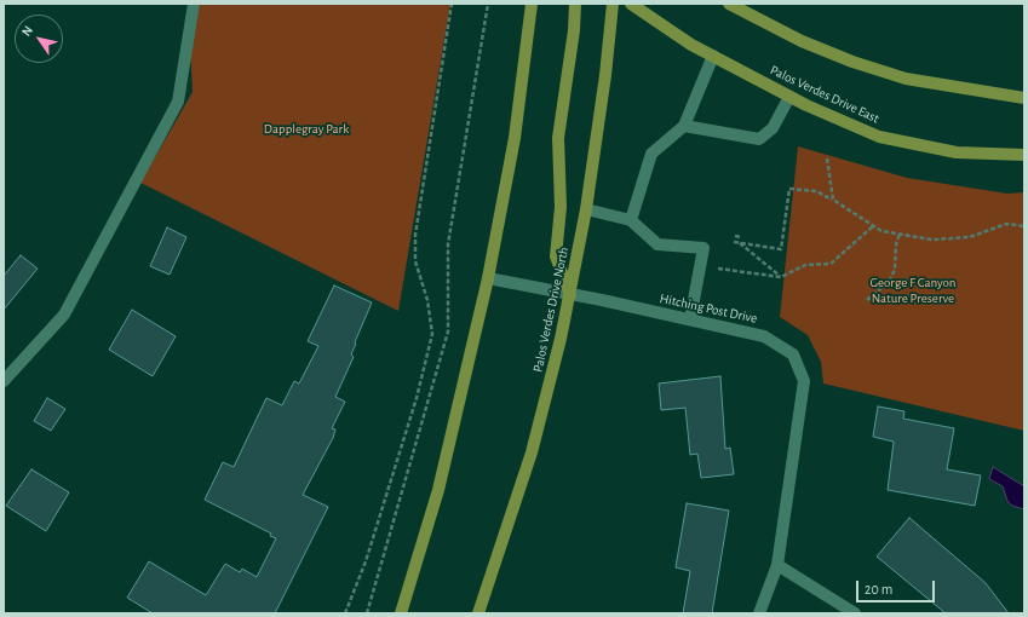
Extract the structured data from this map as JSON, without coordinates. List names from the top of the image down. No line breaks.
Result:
{"streets":{"main road":["Palos Verdes Drive East","Palos Verdes Drive North"],"street":["Hitching Post Drive"]},"crossings":[["Hitching Post Drive","Palos Verdes Drive North"]],"parks":["Dapplegray Park","George F Canyon Nature Preserve"],"scale_bar":"20 m","north":"top left"}
